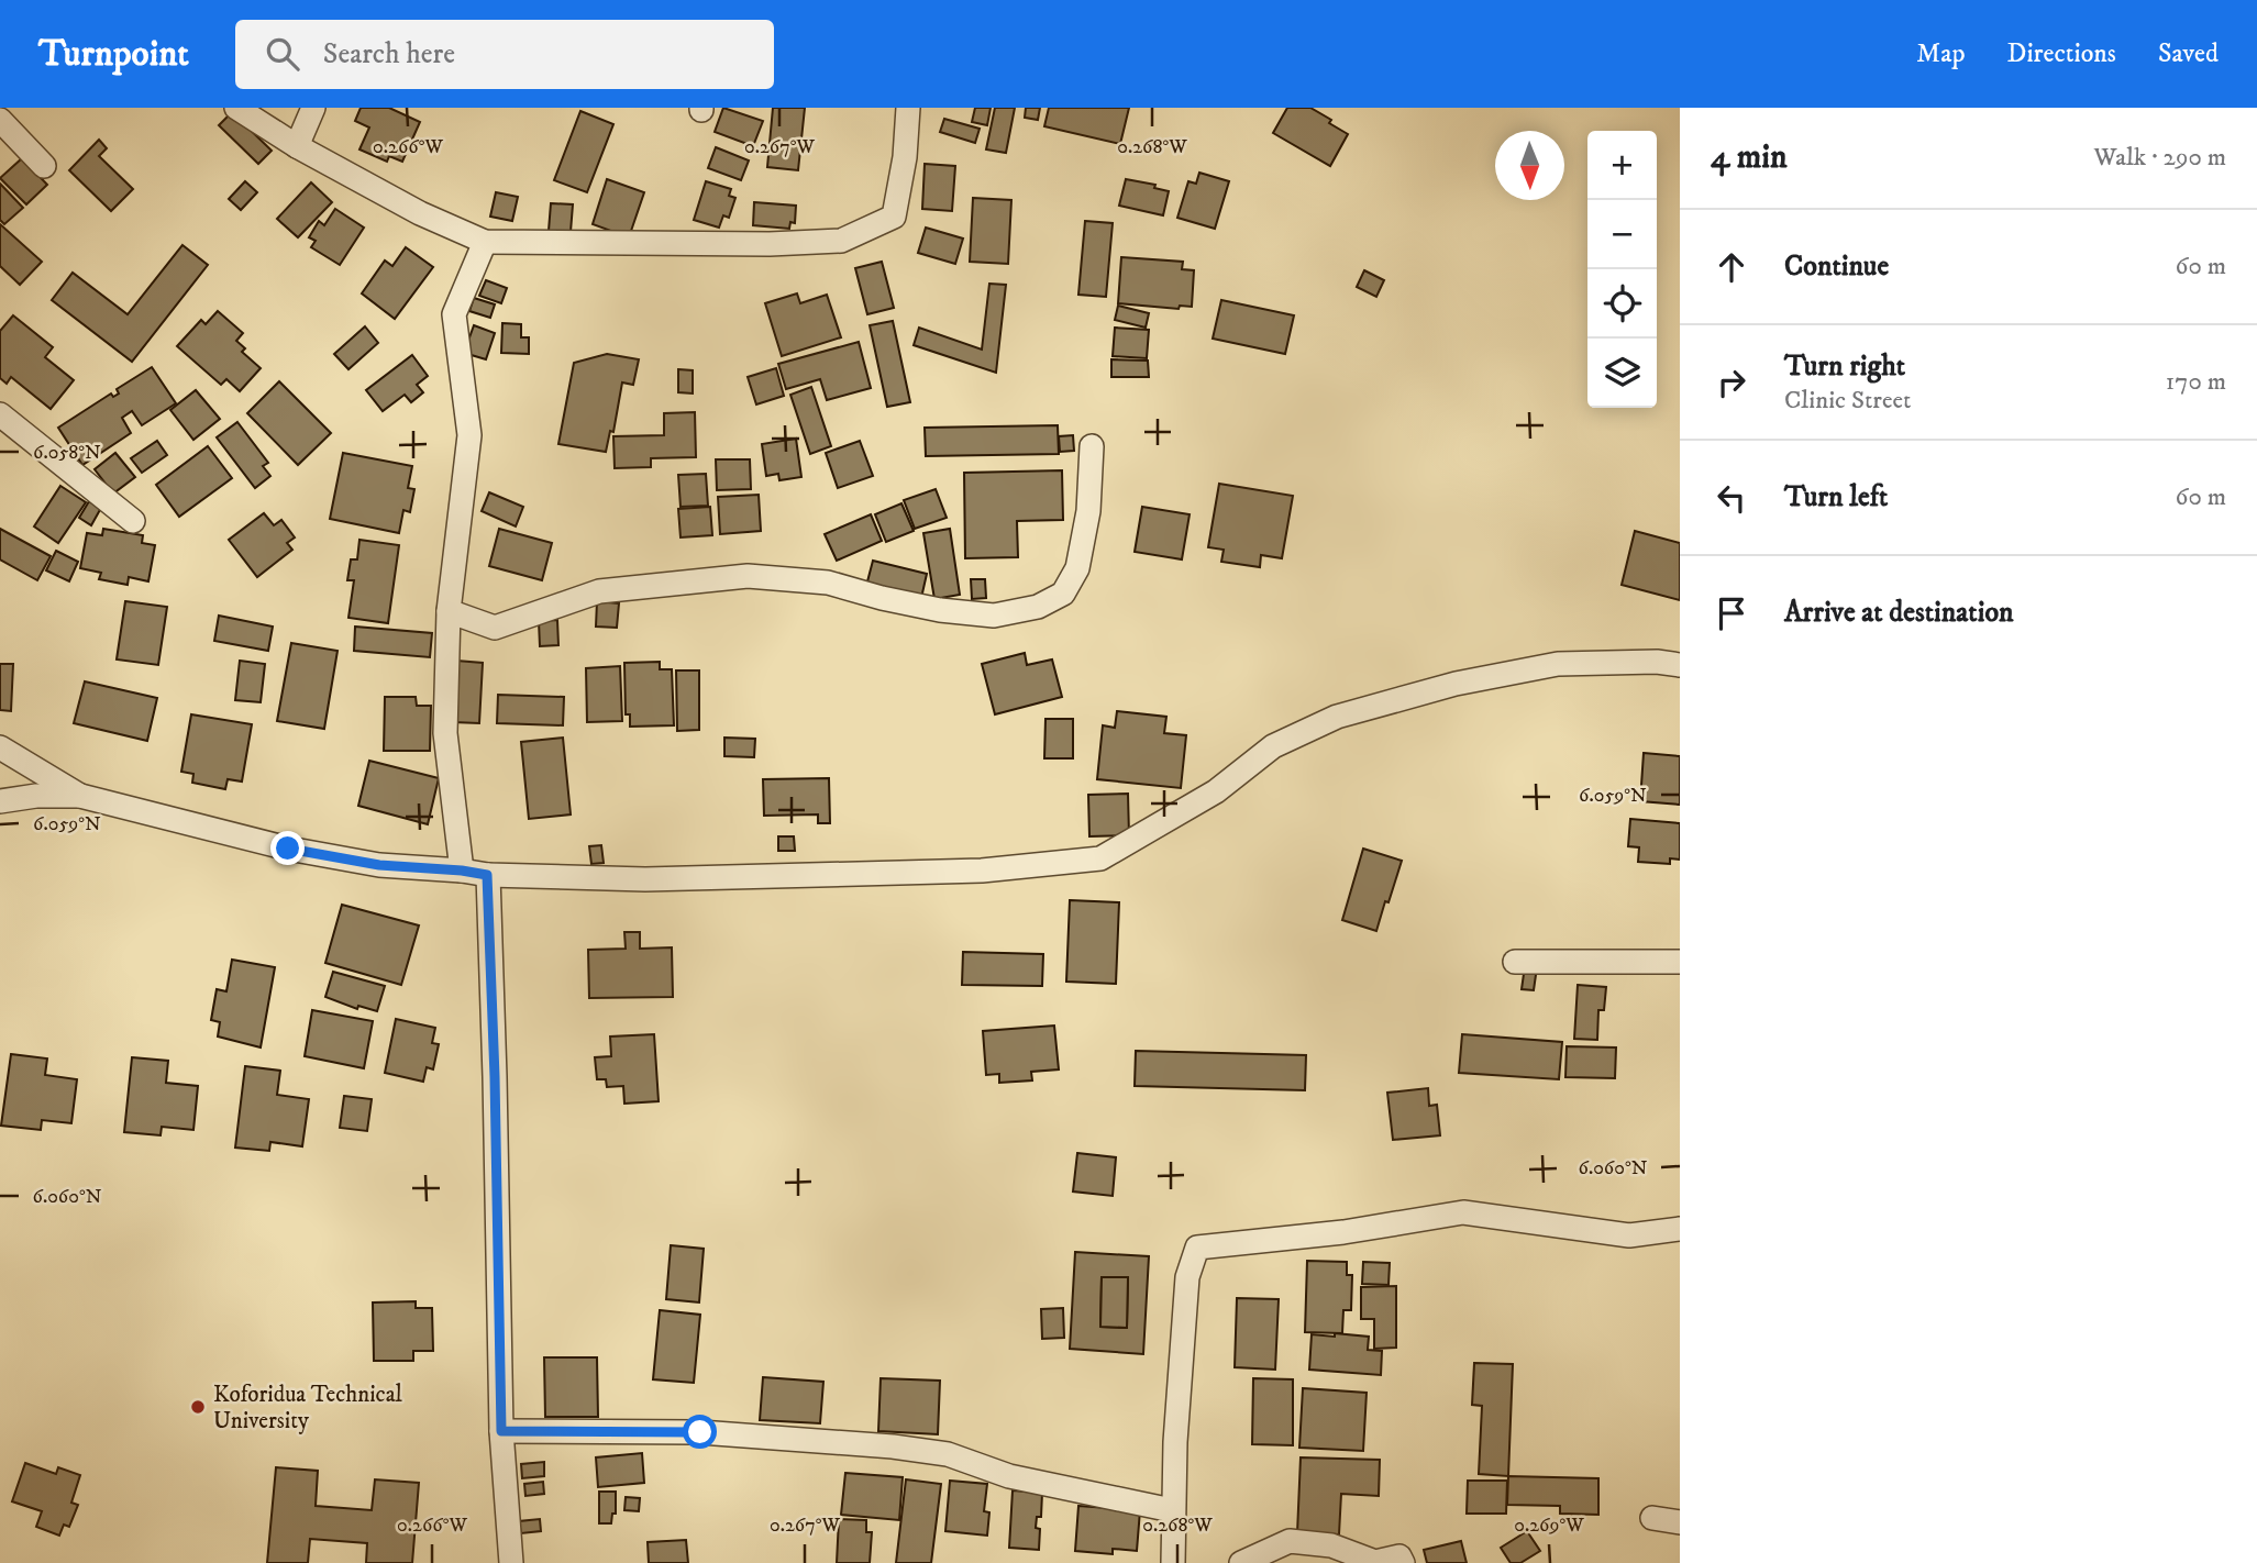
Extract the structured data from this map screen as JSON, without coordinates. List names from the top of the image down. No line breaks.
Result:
{"places":["Koforidua Technical University"],"north":"bottom","page":{"header":"Turnpoint","search":"Search here","nav":["Map","Directions","Saved"],"heading":["4 min","Walk · 290 m"],"map_buttons":["+","−"],"list":[["Continue","60 m"],["Turn right","Clinic Street","170 m"],["Turn left","60 m"],"Arrive at destination"]},"coordinates":["0.266°W","0.267°W","0.268°W","6.058°N","6.059°N","6.060°N","0.269°W"]}
